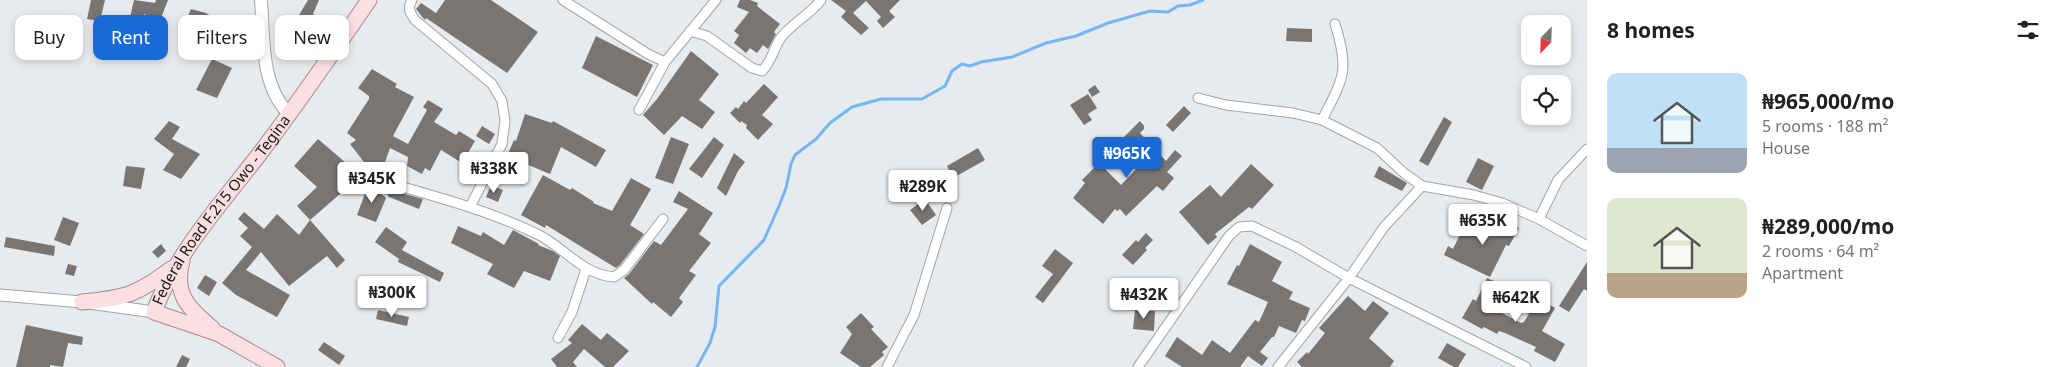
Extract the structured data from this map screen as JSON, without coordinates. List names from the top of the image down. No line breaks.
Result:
{"streets":{"main road":["Federal Road F.215 Owo - Tegina"]},"north":"bottom left","page":{"heading":"8 homes","chip":["Buy","Rent","Filters","New"],"list":[{"name":"₦965,000/mo","note":"5 rooms · 188 m² · House"},{"name":"₦289,000/mo","note":"2 rooms · 64 m² · Apartment"}],"price":["₦965K","₦338K","₦345K","₦289K","₦635K","₦300K","₦432K","₦642K"]}}
